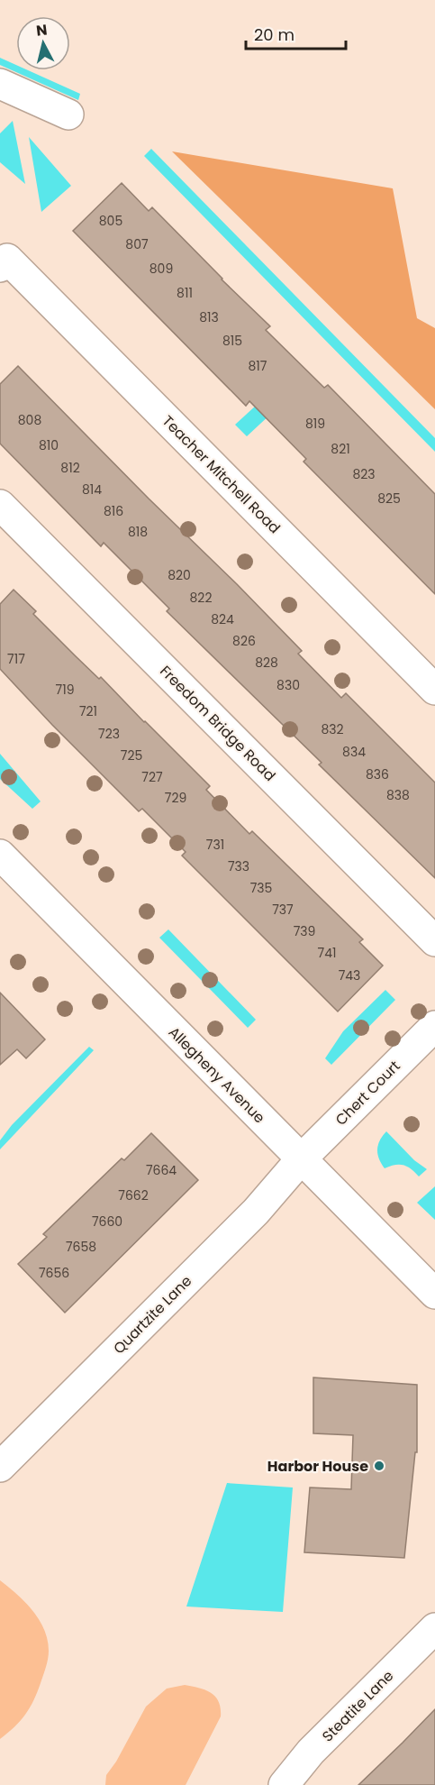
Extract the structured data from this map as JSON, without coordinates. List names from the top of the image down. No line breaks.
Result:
{"streets":{"street":["Teacher Mitchell Road","Freedom Bridge Road","Allegheny Avenue","Chert Court","Quartzite Lane","Steatite Lane"]},"crossings":[["Allegheny Avenue","Chert Court"],["Allegheny Avenue","Quartzite Lane"],["Chert Court","Quartzite Lane"]],"places":["Harbor House"],"house_numbers":["805","807","809","811","813","815","817","808","819","810","821","812","823","814","825","816","818","820","822","824","826","717","828","830","719","721","832","723","834","725","836","727","838","729","731","733","735","737","739","741","743","7664","7662","7660","7658","7656"],"scale_bar":"20 m","north":"top"}
